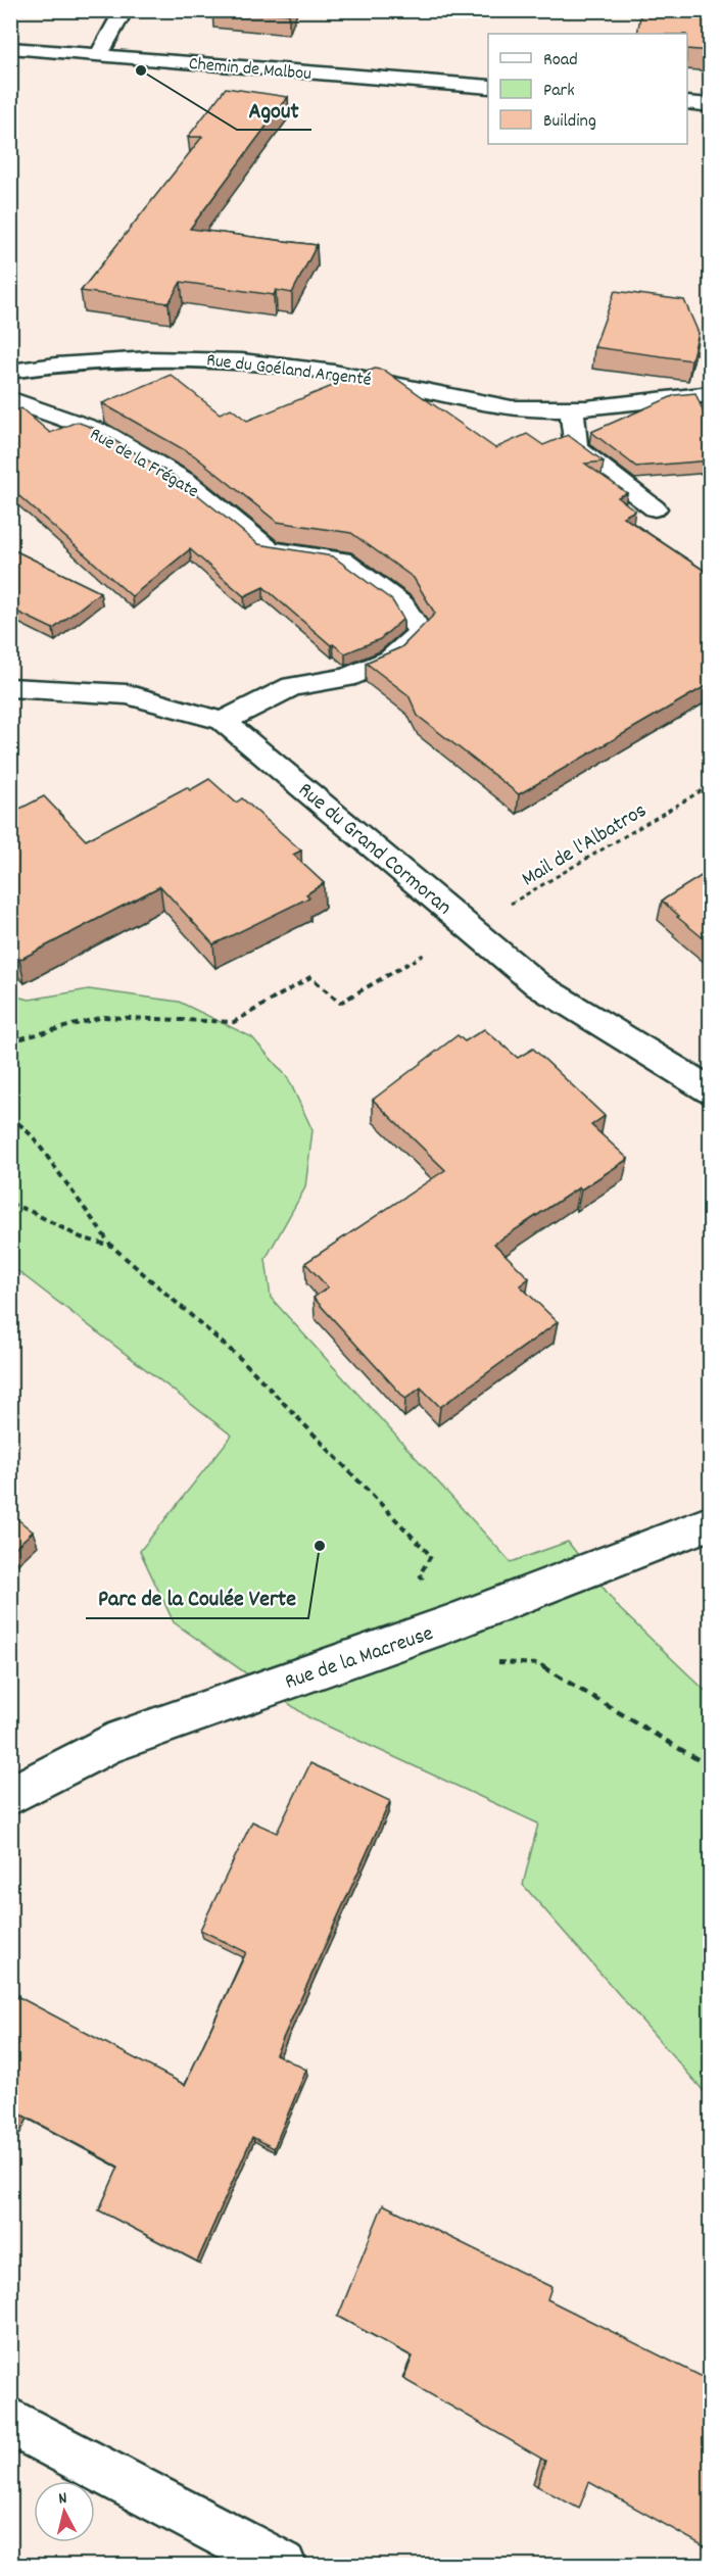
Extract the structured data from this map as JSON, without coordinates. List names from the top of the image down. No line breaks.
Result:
{"streets":{"street":["Chemin de Malbou","Rue du Goéland Argenté","Rue de la Frégate","Rue du Grand Cormoran","Rue de la Macreuse"],"path":["Mail de l'Albatros"]},"crossings":[["Rue de la Frégate","Rue du Grand Cormoran"],["Mail de l'Albatros","Rue du Grand Cormoran"]],"places":["Agout","Parc de la Coulée Verte"],"legend":["Road","Park","Building"],"north":"top"}
